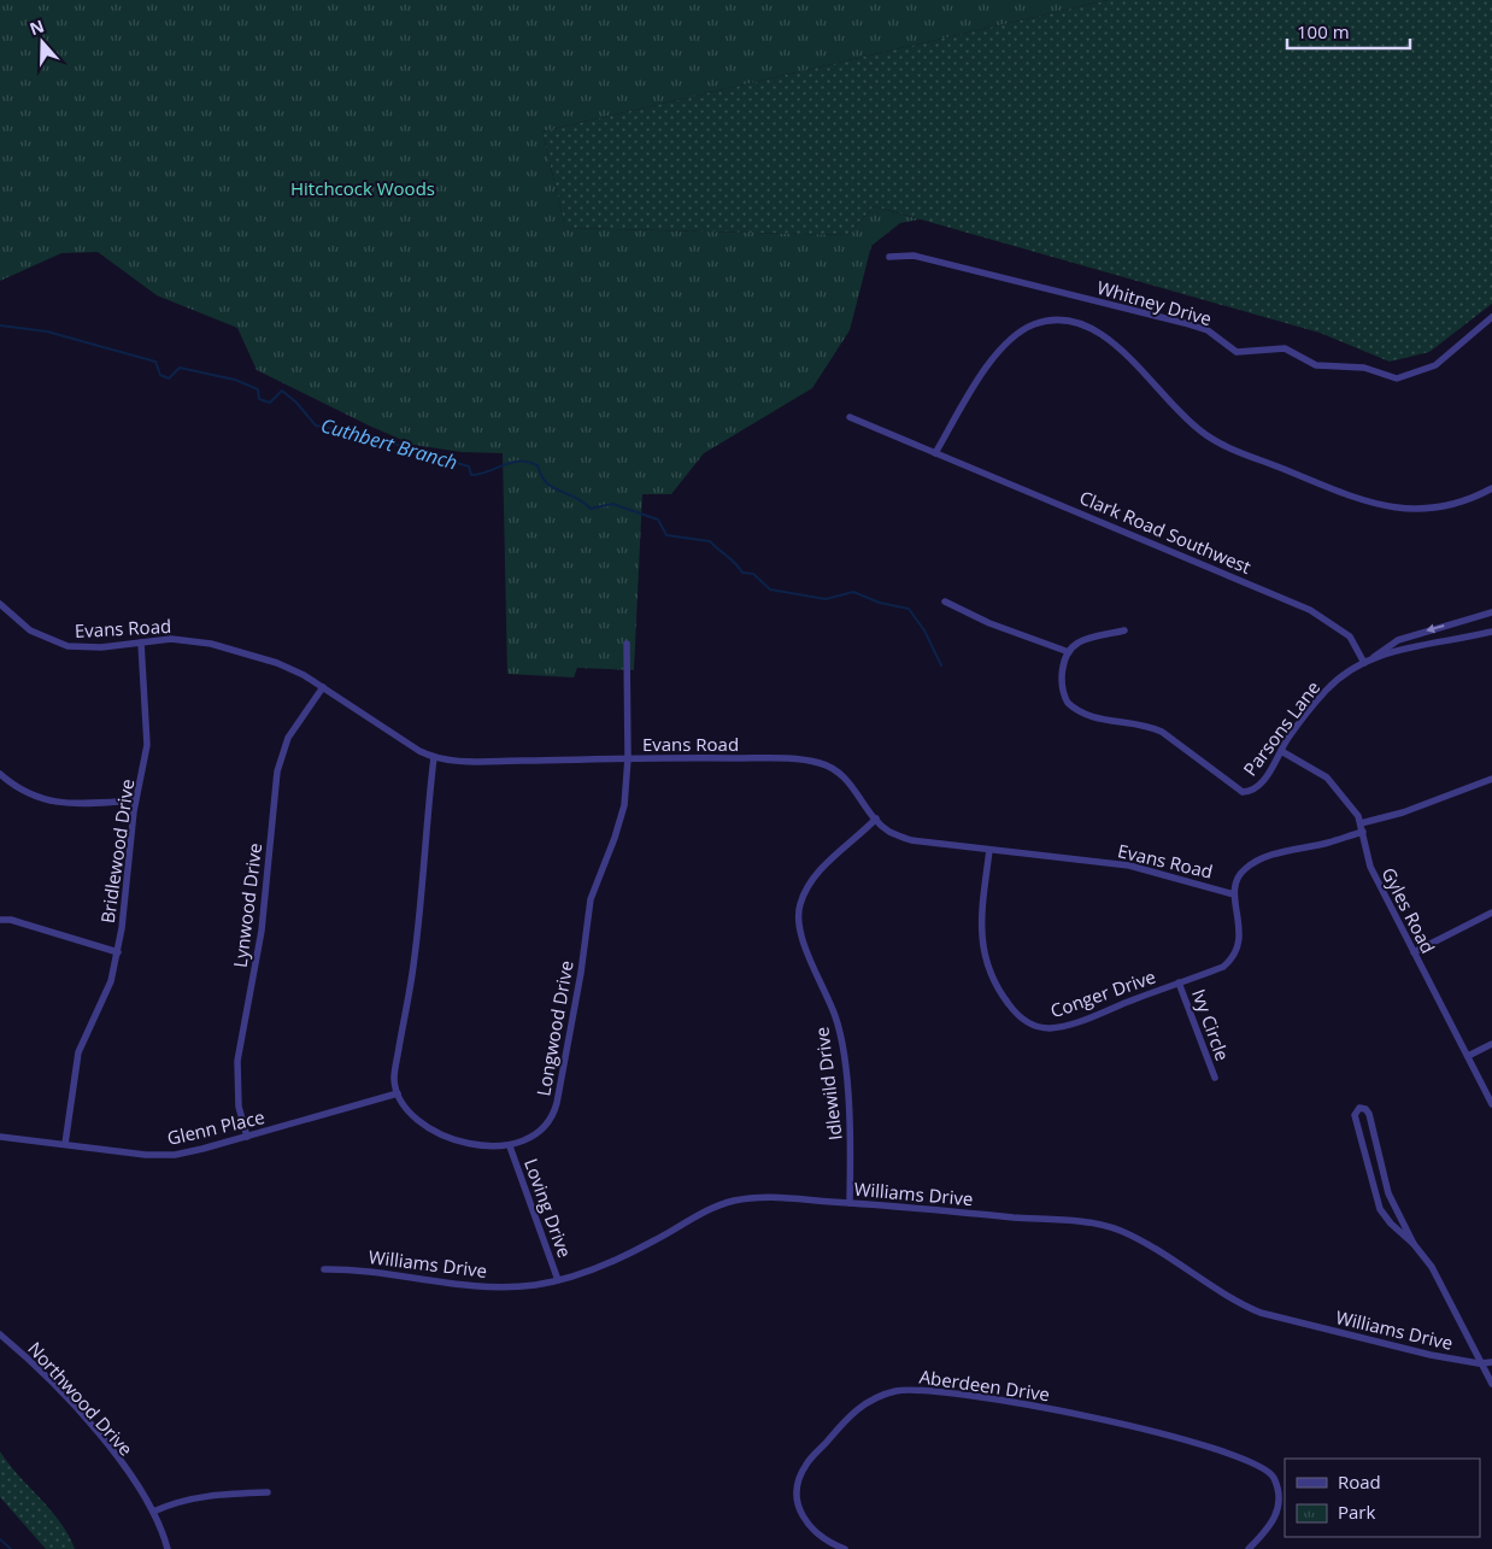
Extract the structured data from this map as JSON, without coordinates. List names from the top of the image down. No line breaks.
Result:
{"streets":{"street":["Whitney Drive","Clark Road Southwest","Evans Road","Parsons Lane","Bridlewood Drive","Lynwood Drive","Gyles Road","Conger Drive","Ivy Circle","Longwood Drive","Idlewild Drive","Glenn Place","Williams Drive","Loving Drive","Aberdeen Drive","Northwood Drive"]},"crossings":[["Clark Road Southwest","Parsons Lane"],["Evans Road","Bridlewood Drive"],["Evans Road","Lynwood Drive"],["Evans Road","Gyles Road"],["Evans Road","Conger Drive"],["Evans Road","Longwood Drive"],["Evans Road","Idlewild Drive"],["Parsons Lane","Gyles Road"],["Bridlewood Drive","Glenn Place"],["Lynwood Drive","Glenn Place"],["Conger Drive","Ivy Circle"],["Longwood Drive","Glenn Place"],["Longwood Drive","Loving Drive"],["Idlewild Drive","Williams Drive"],["Williams Drive","Loving Drive"]],"water":["Cuthbert Branch"],"parks":["Hitchcock Woods"],"legend":["Road","Park"],"scale_bar":"100 m","north":"top"}
